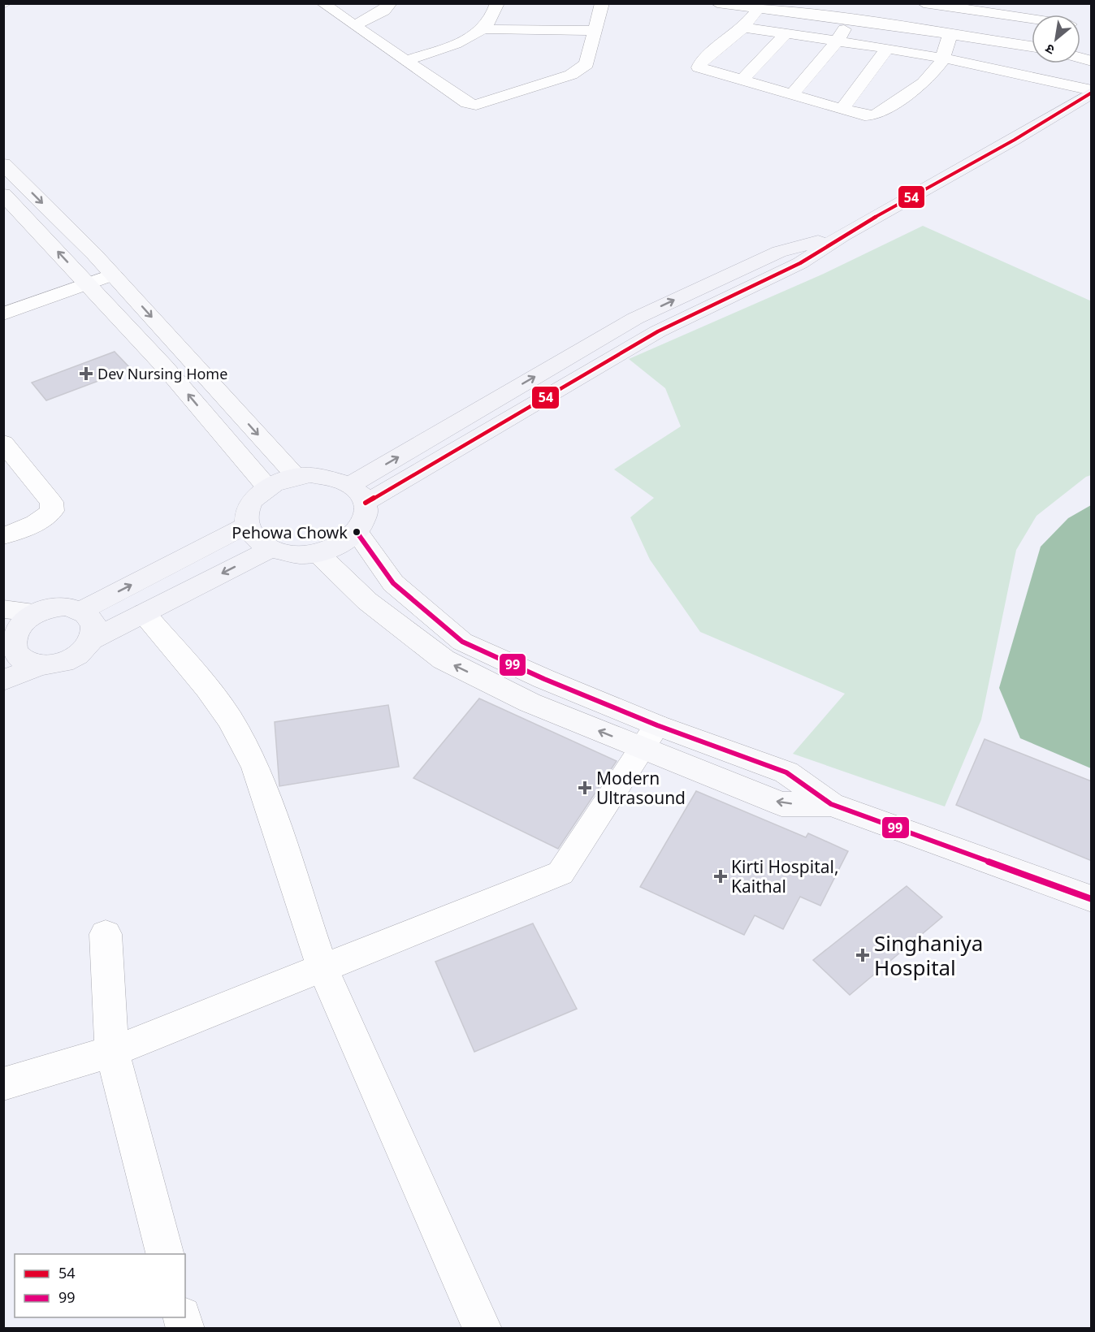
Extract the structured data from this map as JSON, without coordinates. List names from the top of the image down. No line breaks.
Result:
{"places":{"health":["Dev Nursing Home","Modern Ultrasound","Kirti Hospital, Kaithal","Singhaniya Hospital"],"other":["Pehowa Chowk"]},"lines":["transit line 54","transit line 99"],"legend":["54","99"],"north":"bottom left"}
